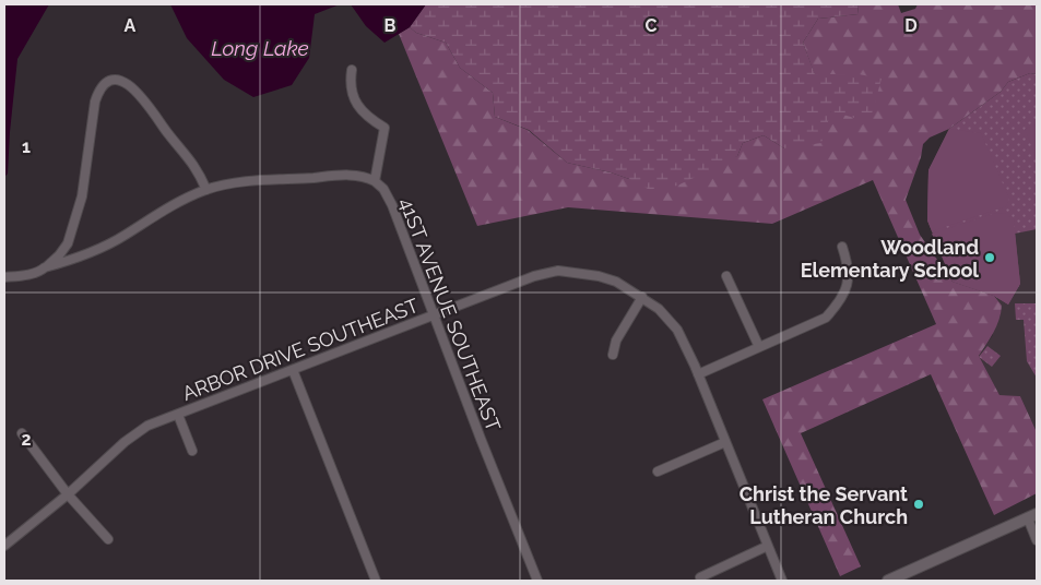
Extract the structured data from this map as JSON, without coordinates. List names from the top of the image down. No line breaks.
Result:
{"streets":{"street":["41ST AVENUE SOUTHEAST","ARBOR DRIVE SOUTHEAST"]},"crossings":[["41ST AVENUE SOUTHEAST","ARBOR DRIVE SOUTHEAST"]],"water":["Long Lake"],"places":["Woodland Elementary School","Christ the Servant Lutheran Church"],"grid":{"columns":["A","B","C","D"],"rows":["1","2"]}}
